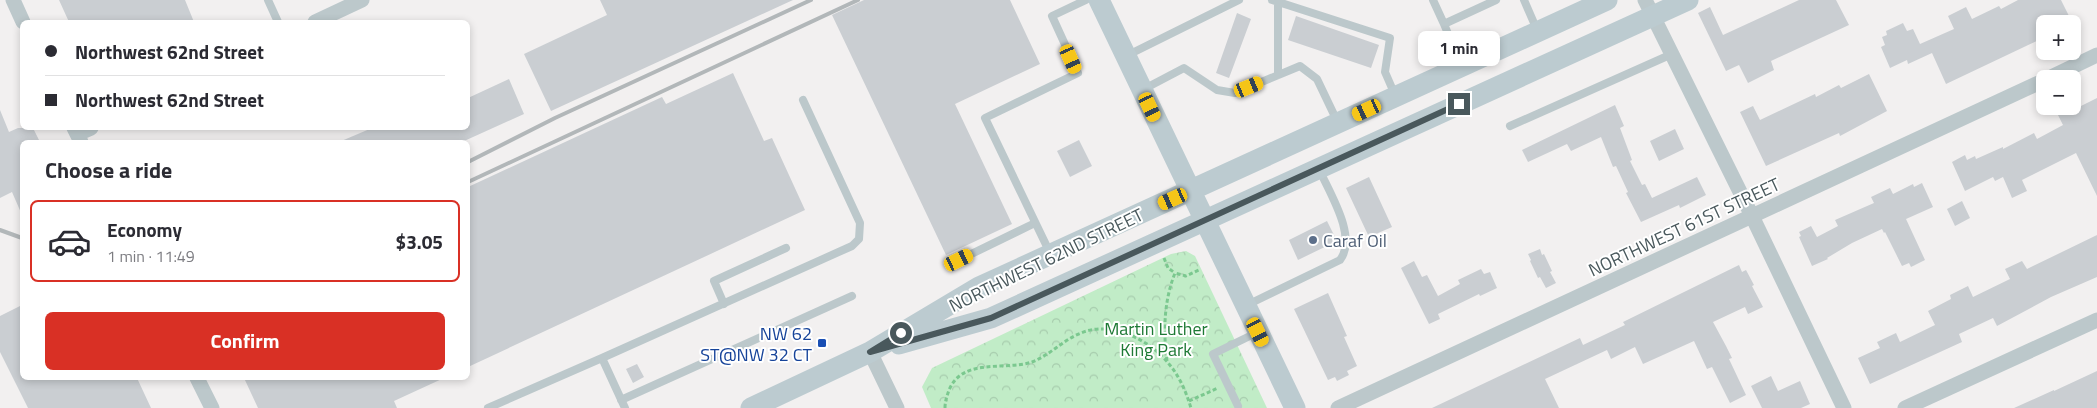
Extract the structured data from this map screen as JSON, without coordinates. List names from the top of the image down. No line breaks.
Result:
{"streets":{"main road":["NORTHWEST 62ND STREET"],"street":["NORTHWEST 61ST STREET"]},"parks":["Martin Luther King Park"],"places":{"other":["Caraf Oil"],"transit":["NW 62 ST@NW 32 CT"]},"page":{"map_buttons":["+","−"],"banner":["Northwest 62nd Street","Northwest 62nd Street"],"bubble":"1 min","heading":"Choose a ride","list":[{"name":"Economy","note":"1 min · 11:49","value":"$3.05"}],"buttons":"Confirm"}}
